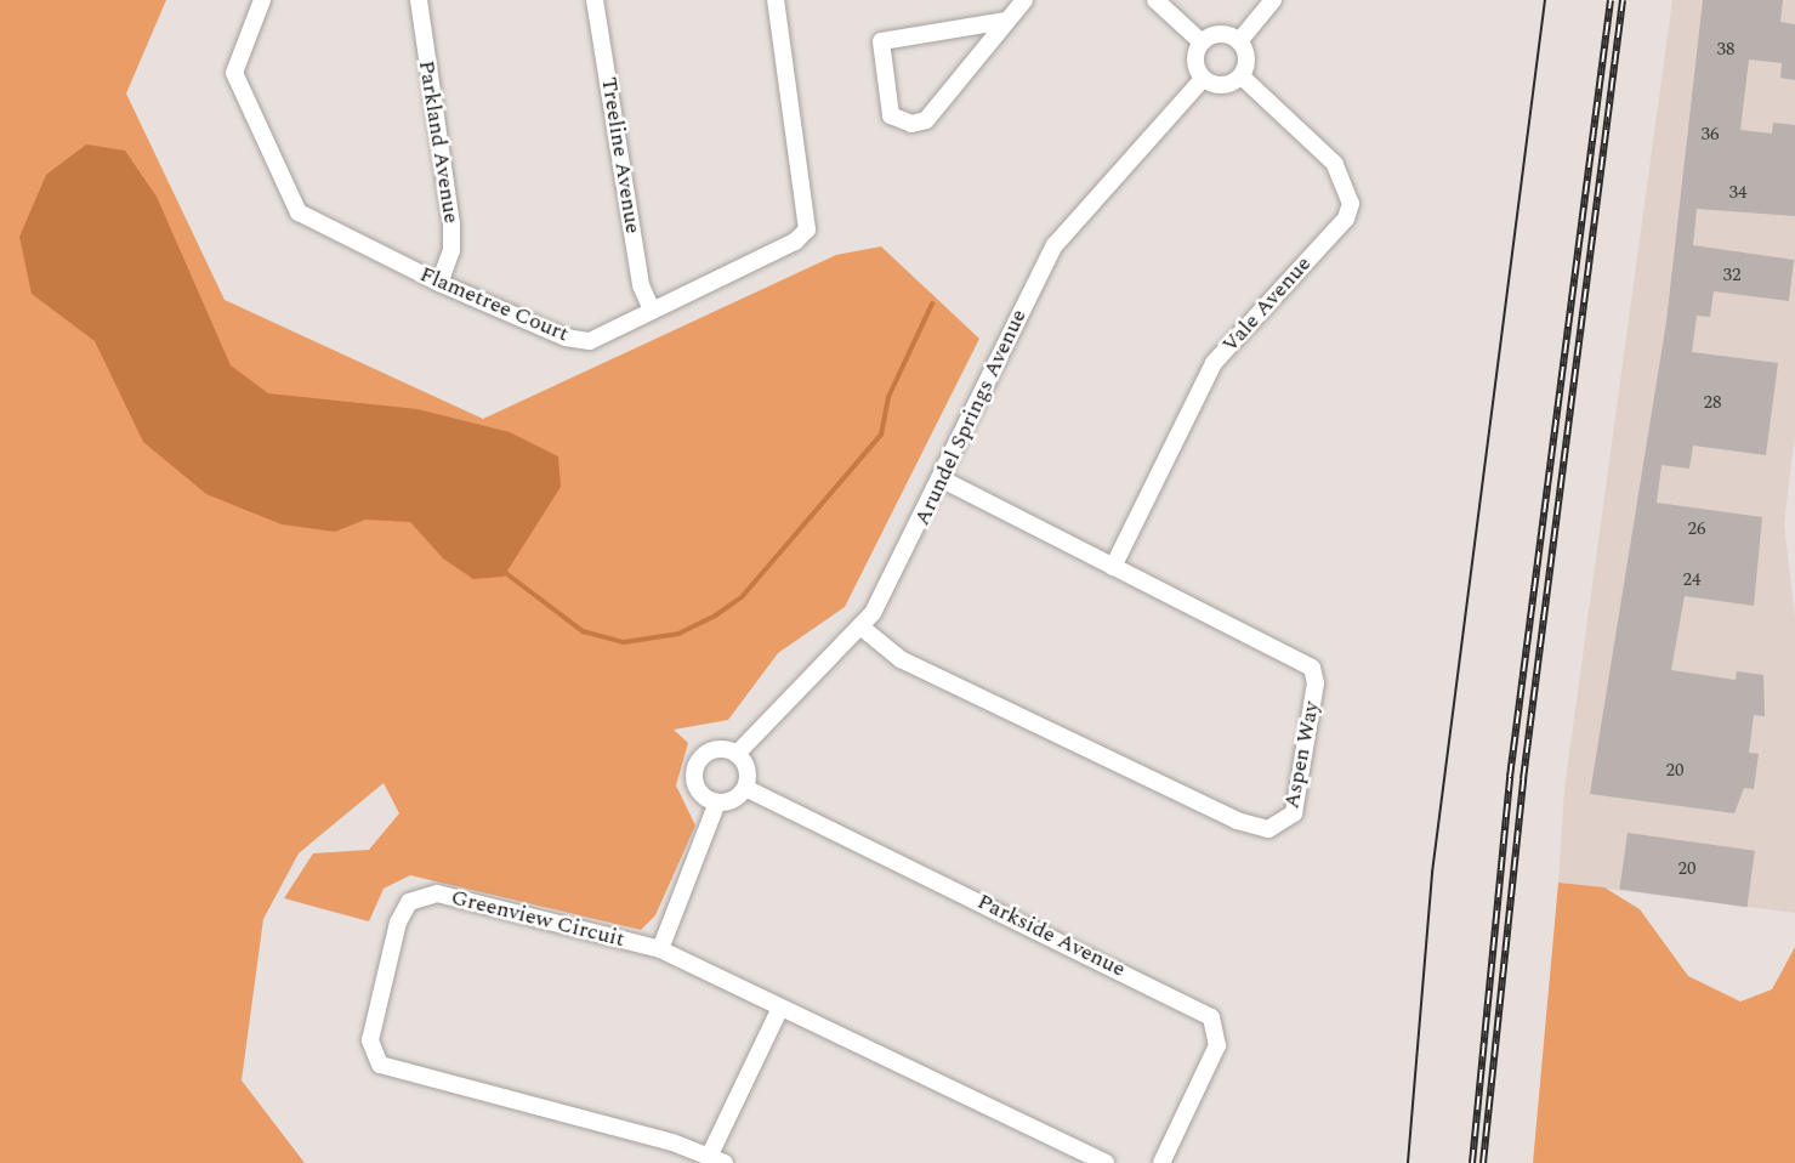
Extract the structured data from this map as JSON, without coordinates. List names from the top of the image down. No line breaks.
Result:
{"streets":{"street":["Parkland Avenue","Treeline Avenue","Flametree Court","Vale Avenue","Arundel Springs Avenue","Aspen Way","Greenview Circuit","Parkside Avenue"]},"crossings":[["Parkland Avenue","Flametree Court"],["Treeline Avenue","Flametree Court"],["Vale Avenue","Arundel Springs Avenue"],["Vale Avenue","Aspen Way"],["Arundel Springs Avenue","Aspen Way"],["Arundel Springs Avenue","Parkside Avenue"]],"house_numbers":["38","36","34","32","28","26","24","20","20"]}
